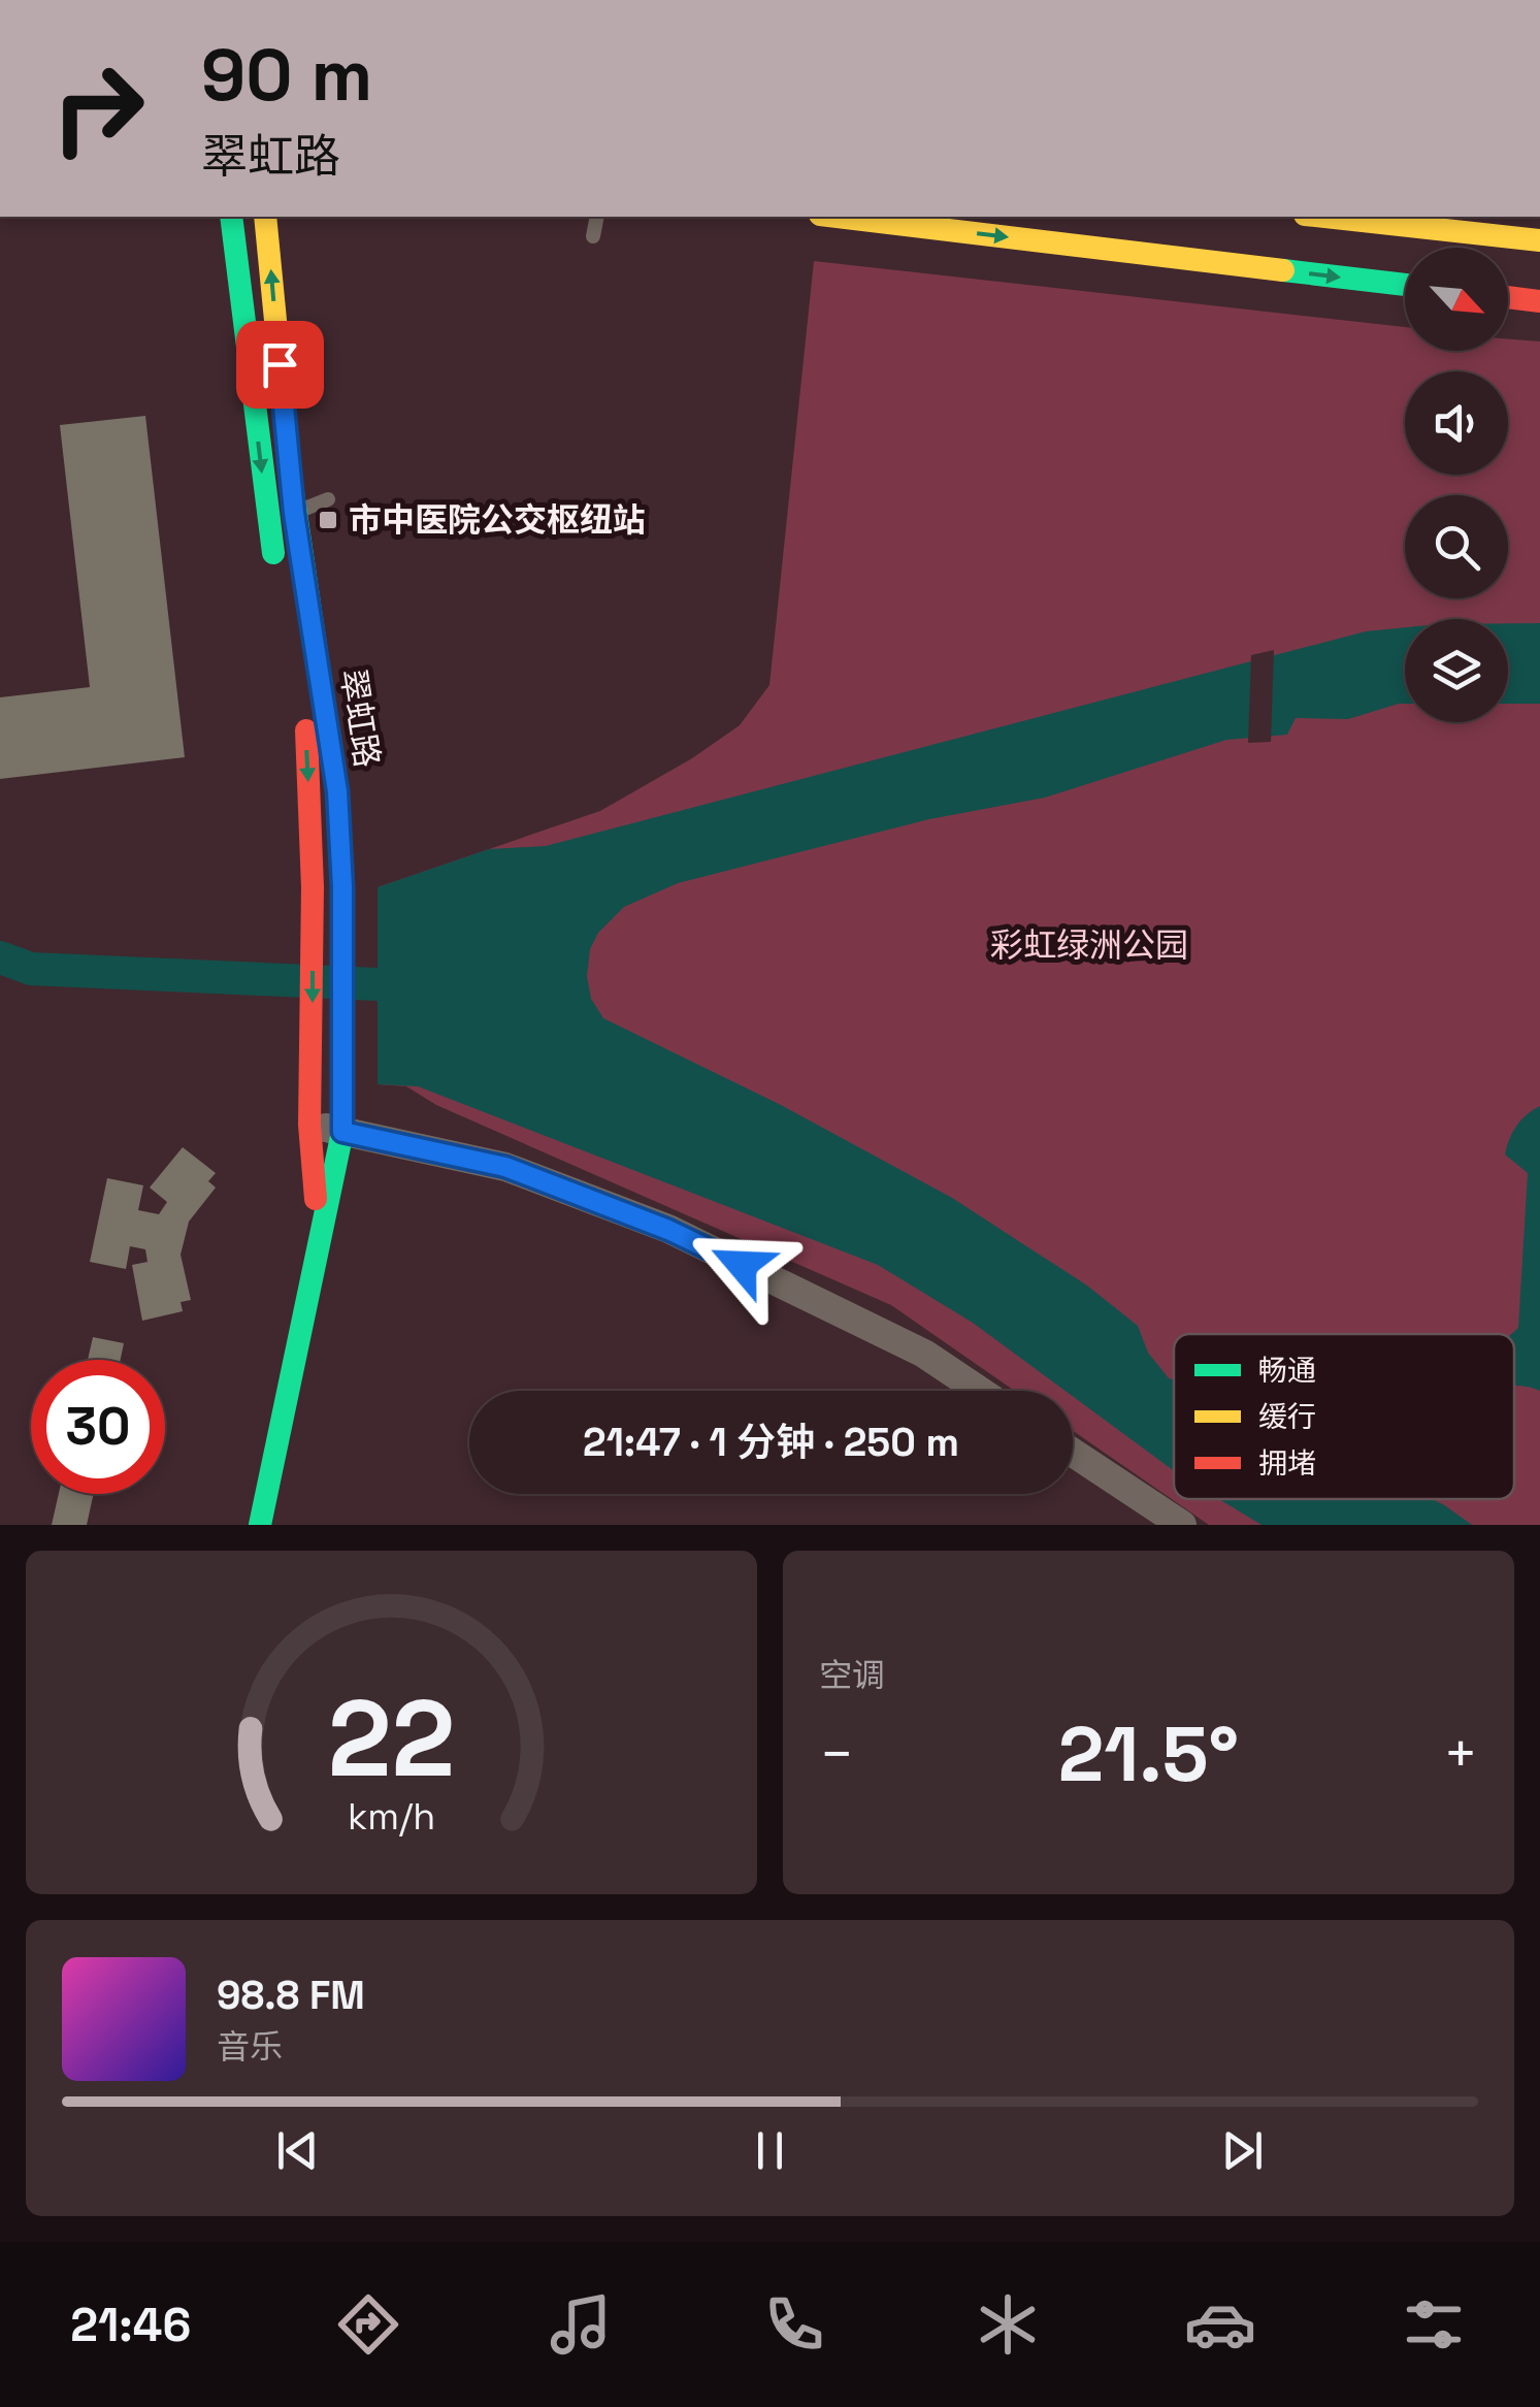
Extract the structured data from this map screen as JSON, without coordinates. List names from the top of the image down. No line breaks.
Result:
{"streets":{"street":["翠虹路"]},"parks":["彩虹绿洲公园"],"places":{"transit":["市中医院公交枢纽站"]},"legend":["畅通","缓行","拥堵"],"north":"bottom right","page":{"turn":["90 m","翠虹路"],"limit":"30","trip":"21:47 · 1 分钟 · 250 m","tile":"空调","heat":["−","21.5°","+"],"song":["98.8 FM","音乐"],"tabs":"21:46","gauge":["22","km/h"]}}
